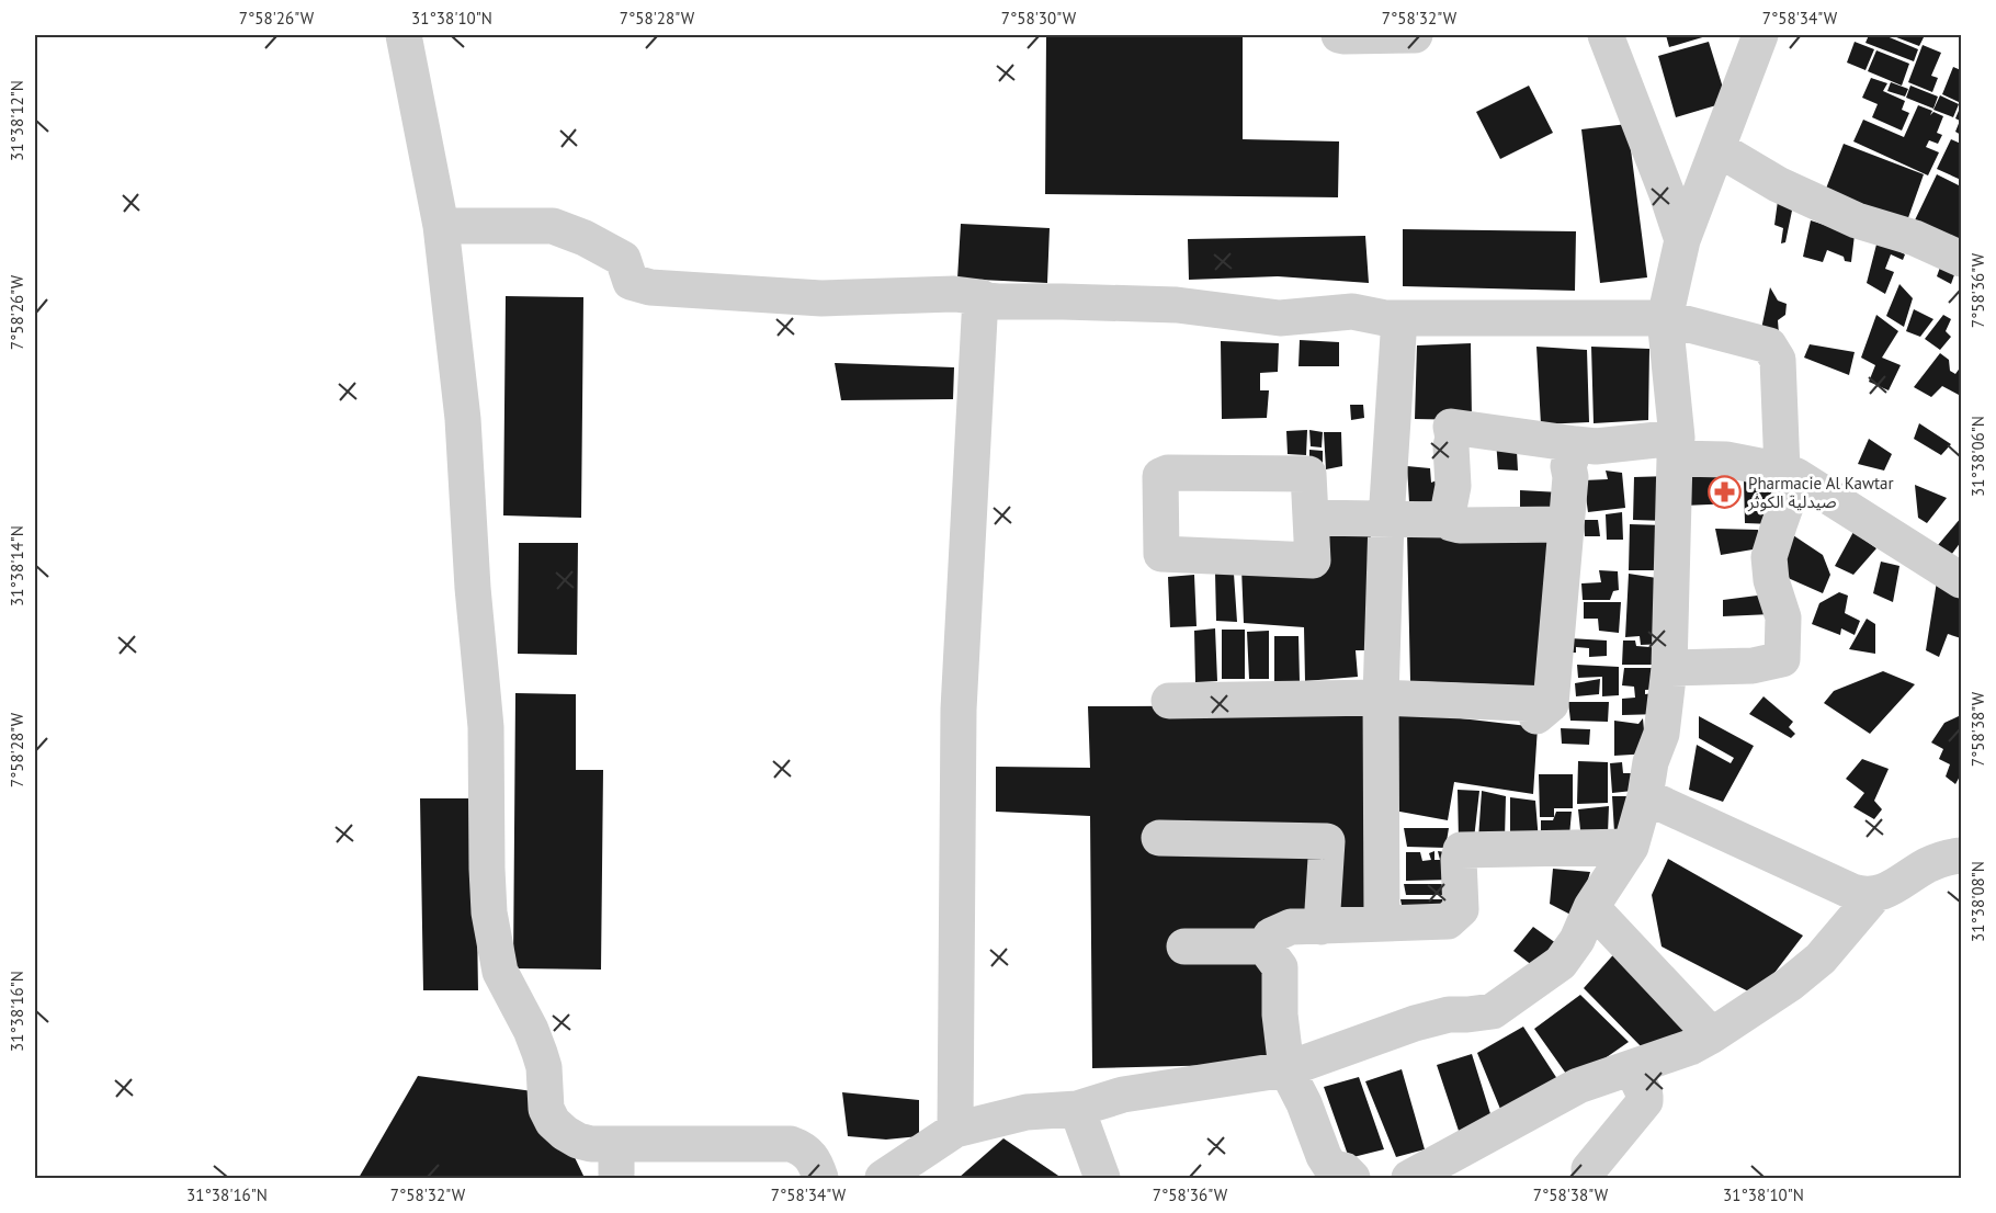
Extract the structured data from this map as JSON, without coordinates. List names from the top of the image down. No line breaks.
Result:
{"places":{"pharmacy":["Pharmacie Al Kawtar صيدلية الكوثر"]},"coordinates":["7°58'26\"W","31°38'10\"N","7°58'28\"W","7°58'30\"W","7°58'32\"W","7°58'34\"W","31°38'12\"N","7°58'36\"W","31°38'06\"N","31°38'14\"N","7°58'38\"W","31°38'08\"N","31°38'16\"N"]}
